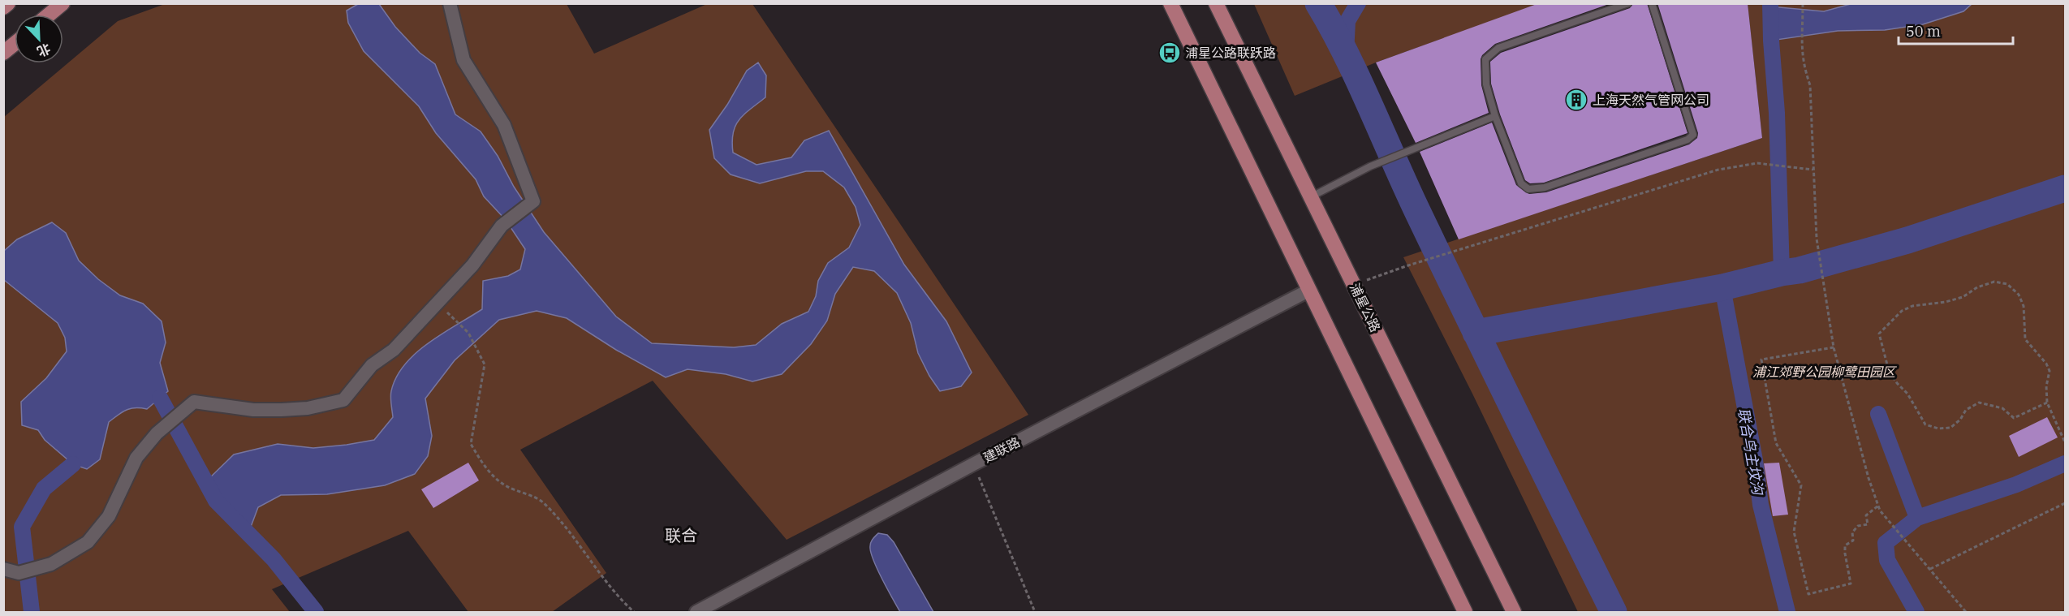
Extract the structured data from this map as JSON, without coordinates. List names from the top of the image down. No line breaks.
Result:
{"streets":{"main road":["浦星公路"],"street":["建联路"]},"districts":["联合"],"water":["联合鸟主坟沟"],"parks":["浦江郊野公园柳鹭田园区"],"places":{"bus stop":["浦星公路联跃路"],"building":["上海天然气管网公司"]},"scale_bar":"50 m","north":"bottom right"}
